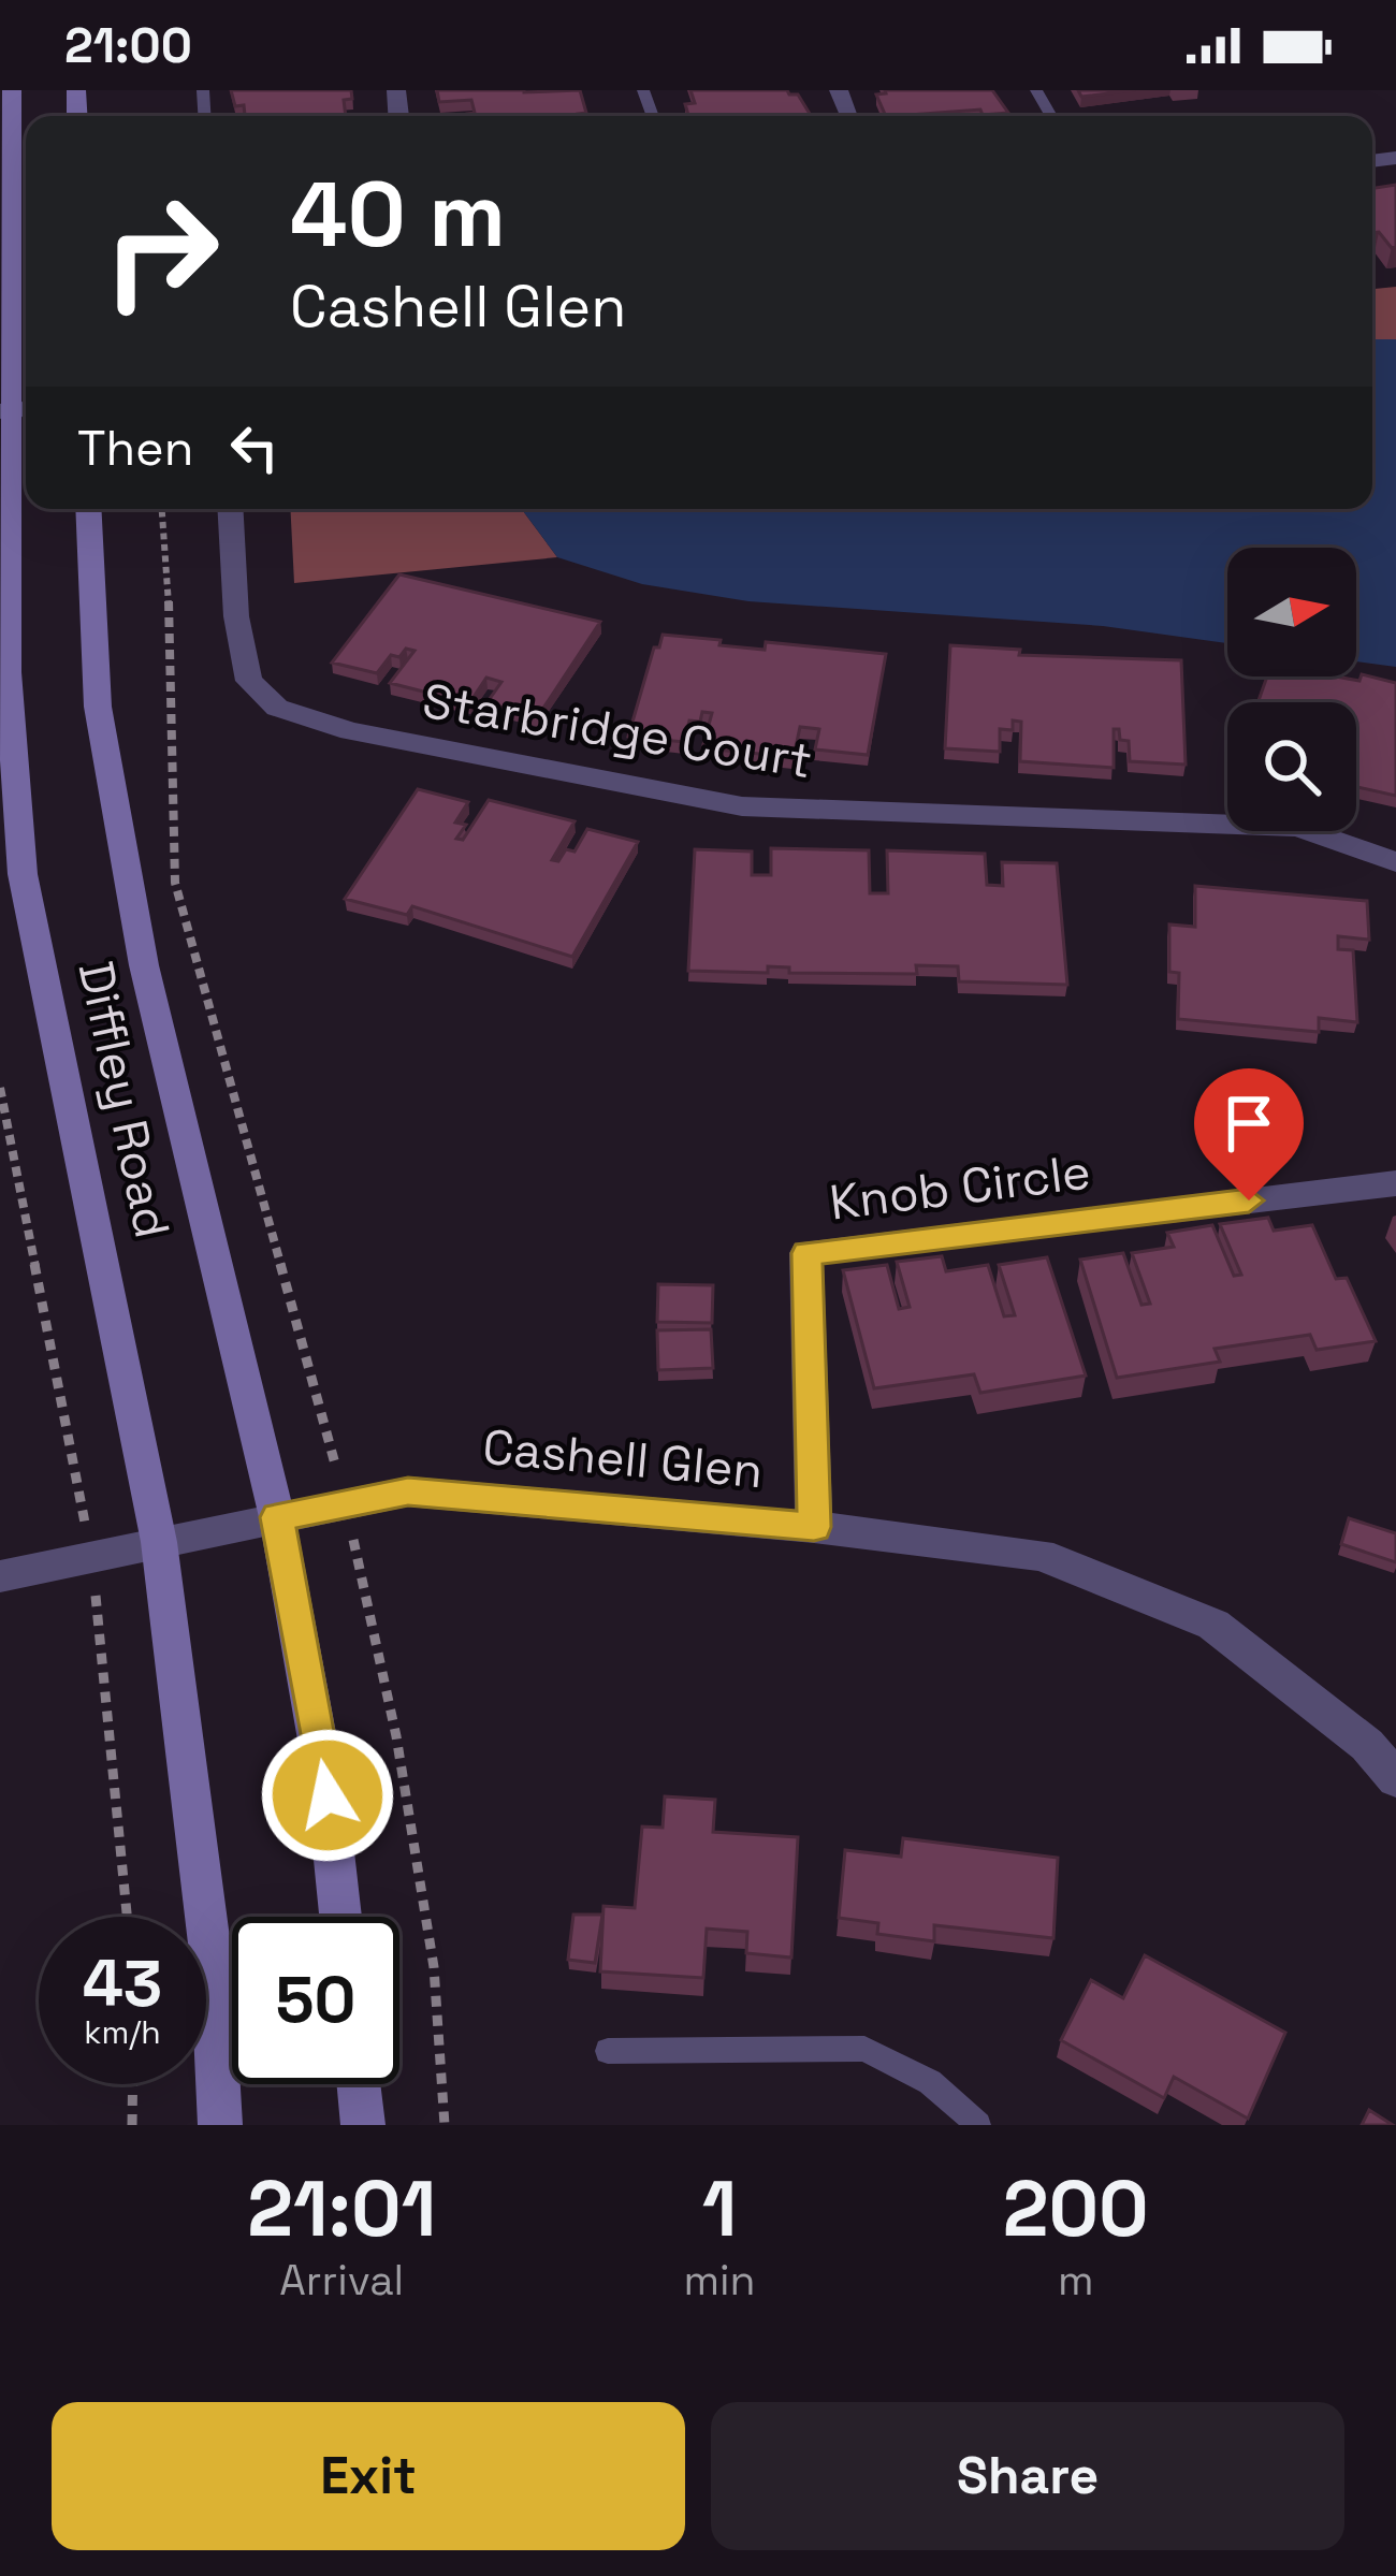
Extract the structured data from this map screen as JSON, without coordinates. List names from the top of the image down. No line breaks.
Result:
{"streets":{"main road":["Diffley Road"],"street":["Starbridge Court","Knob Circle","Cashell Glen"]},"crossings":[["Diffley Road","Cashell Glen"],["Knob Circle","Cashell Glen"]],"north":"right","page":{"status":"21:00","turn":["40 m","Cashell Glen"],"then":"Then","speed":"43 km/h","limit":"50","eta":["21:01","Arrival","1","min","200","m"],"buttons":["Exit","Share"]}}
